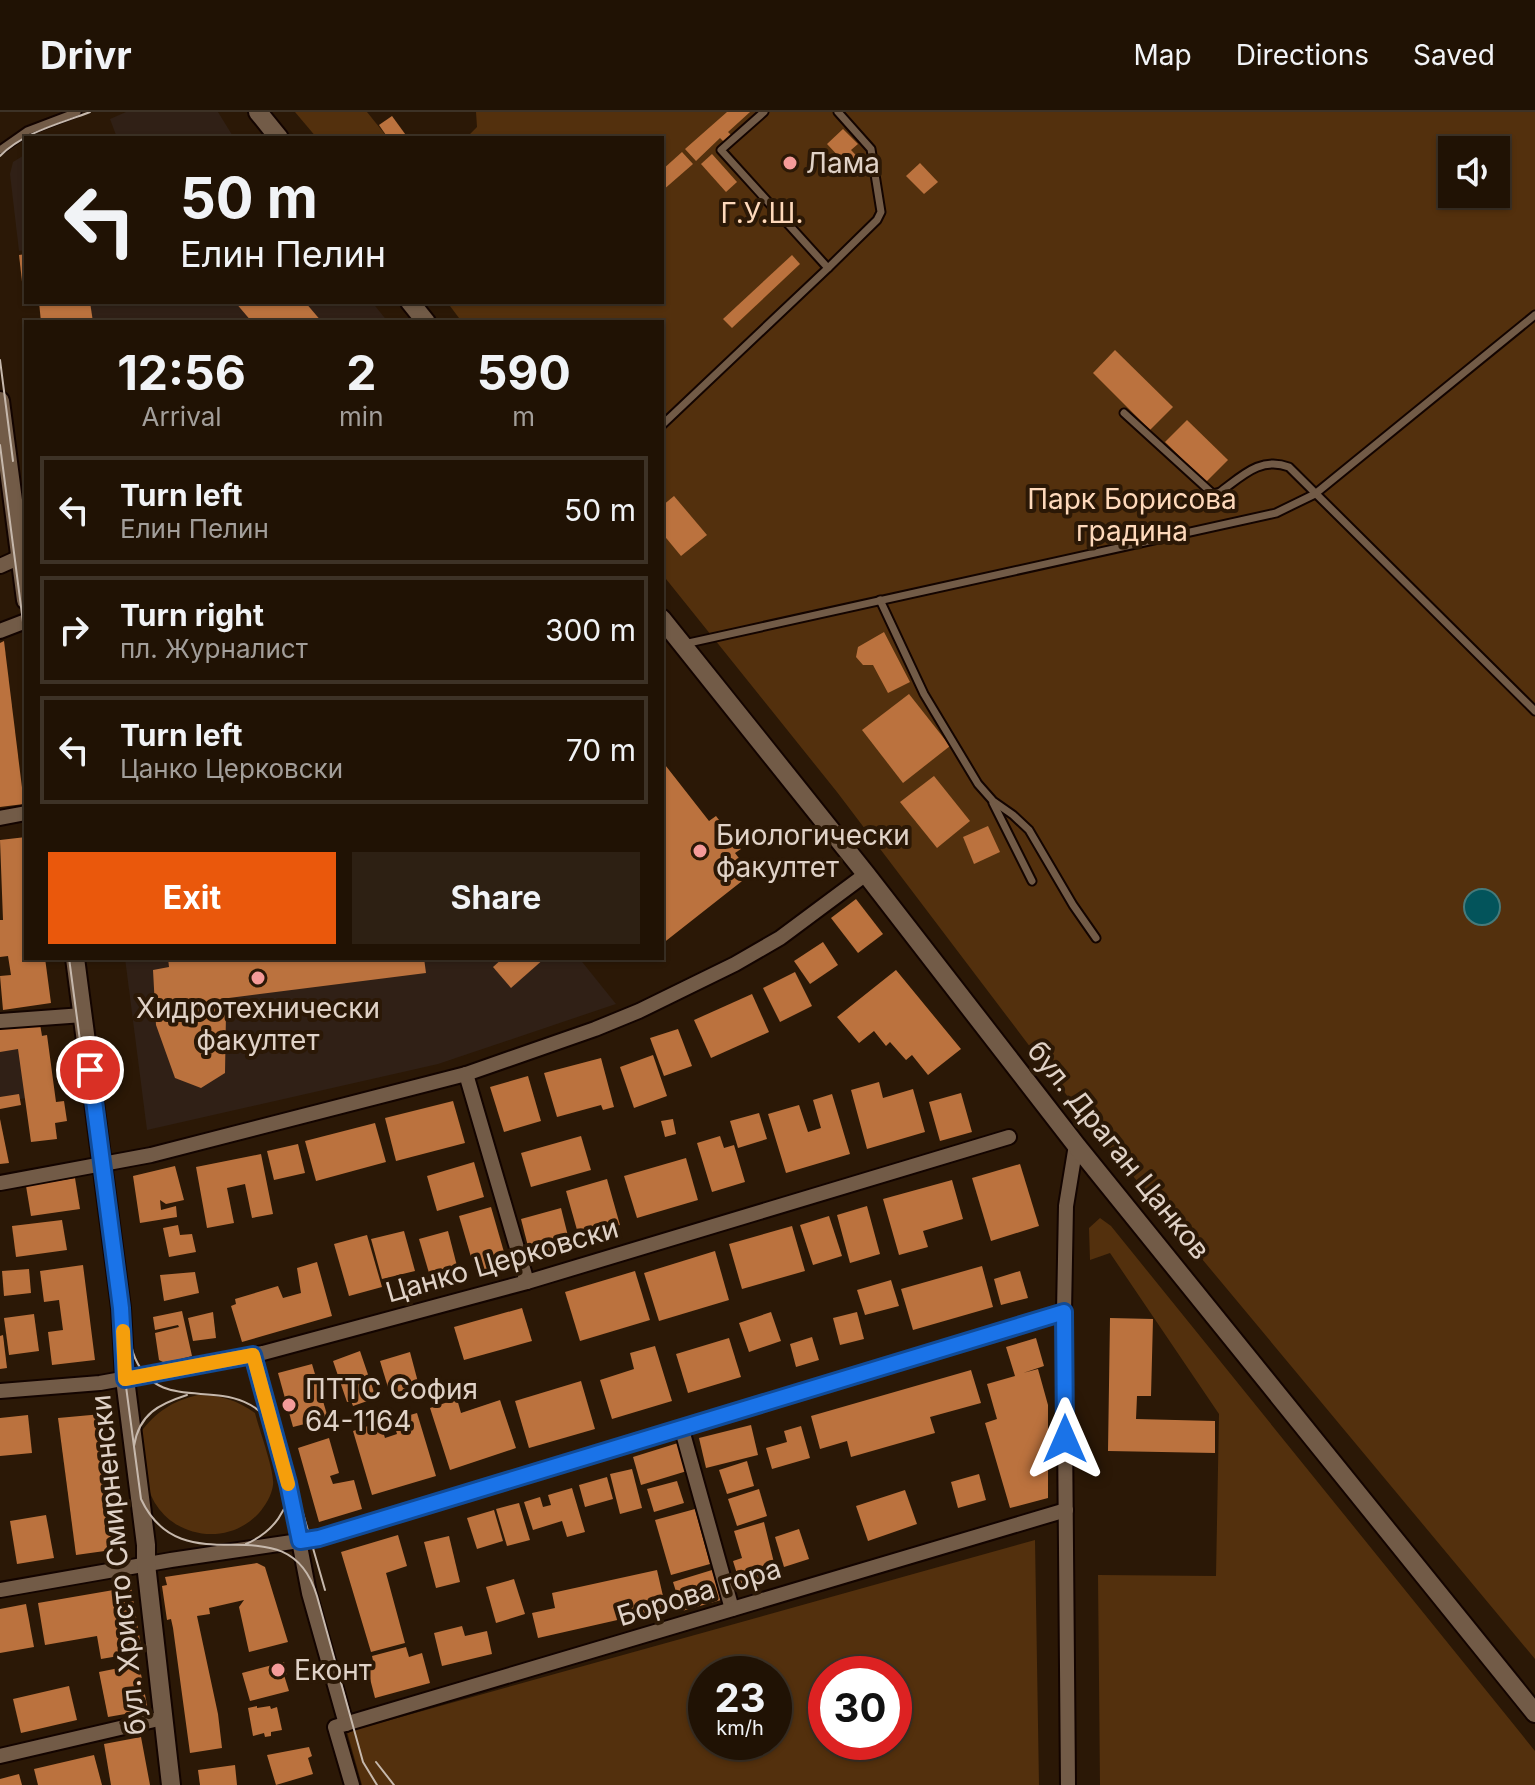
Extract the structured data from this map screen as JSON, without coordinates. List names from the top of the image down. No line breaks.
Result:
{"streets":{"street":["бул. Драган Цанков","Цанко Церковски","бул. Христо Смирненски","Борова гора"]},"crossings":[["Цанко Церковски","бул. Христо Смирненски"]],"parks":["Г.У.Ш.","Парк Борисова градина"],"places":["Лама","Биологически факултет","Хидротехнически факултет","ПТТС София 64-1164","Еконт"],"page":{"header":"Drivr","nav":["Map","Directions","Saved"],"turn":["50 m","Елин Пелин"],"eta":["12:56","Arrival","2","min","590","m"],"list":[{"name":"Turn left","note":"Елин Пелин","value":"50 m"},{"name":"Turn right","note":"пл. Журналист","value":"300 m"},{"name":"Turn left","note":"Цанко Церковски","value":"70 m"}],"buttons":["Exit","Share"],"speed":"23 km/h","limit":"30"}}
